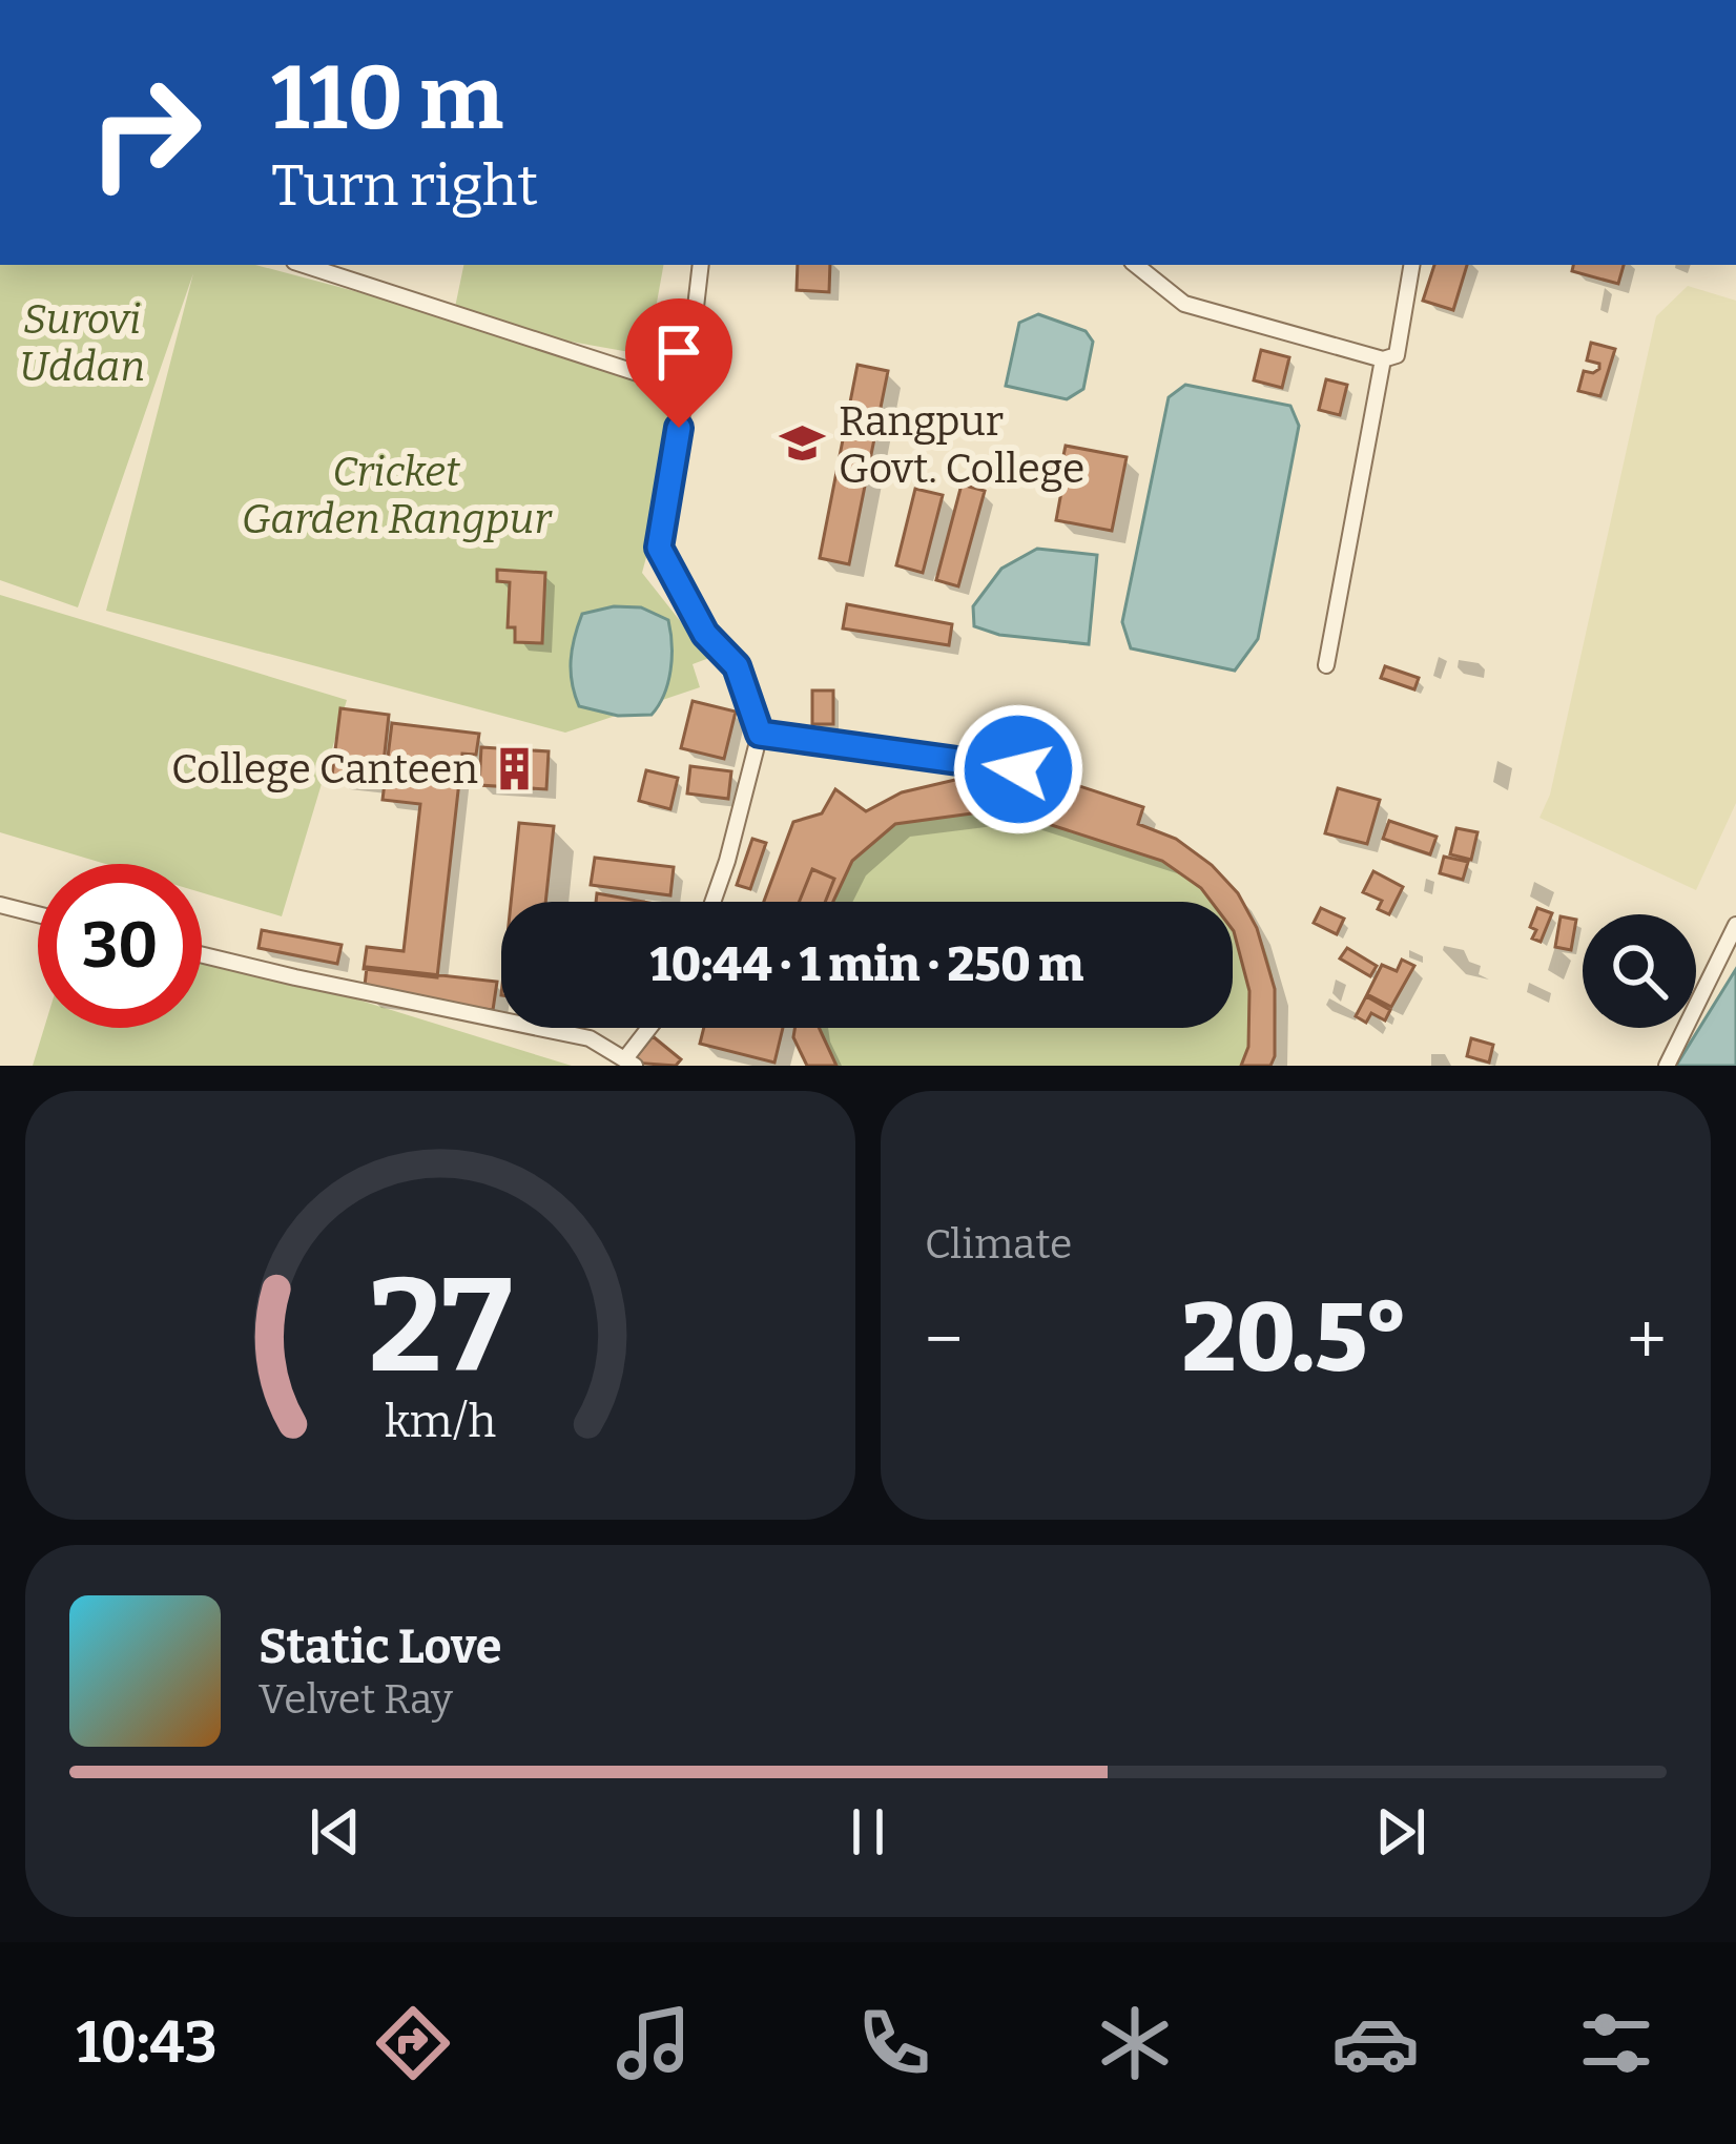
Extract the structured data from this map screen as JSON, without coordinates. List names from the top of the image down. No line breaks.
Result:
{"parks":["Surovi Uddan","Cricket Garden Rangpur"],"places":{"school or university":["Rangpur Govt. College"],"building":["College Canteen"]},"page":{"turn":["110 m","Turn right"],"limit":"30","trip":"10:44 · 1 min · 250 m","tile":"Climate","heat":["−","20.5°","+"],"song":["Static Love","Velvet Ray"],"tabs":"10:43","gauge":["27","km/h"]}}
